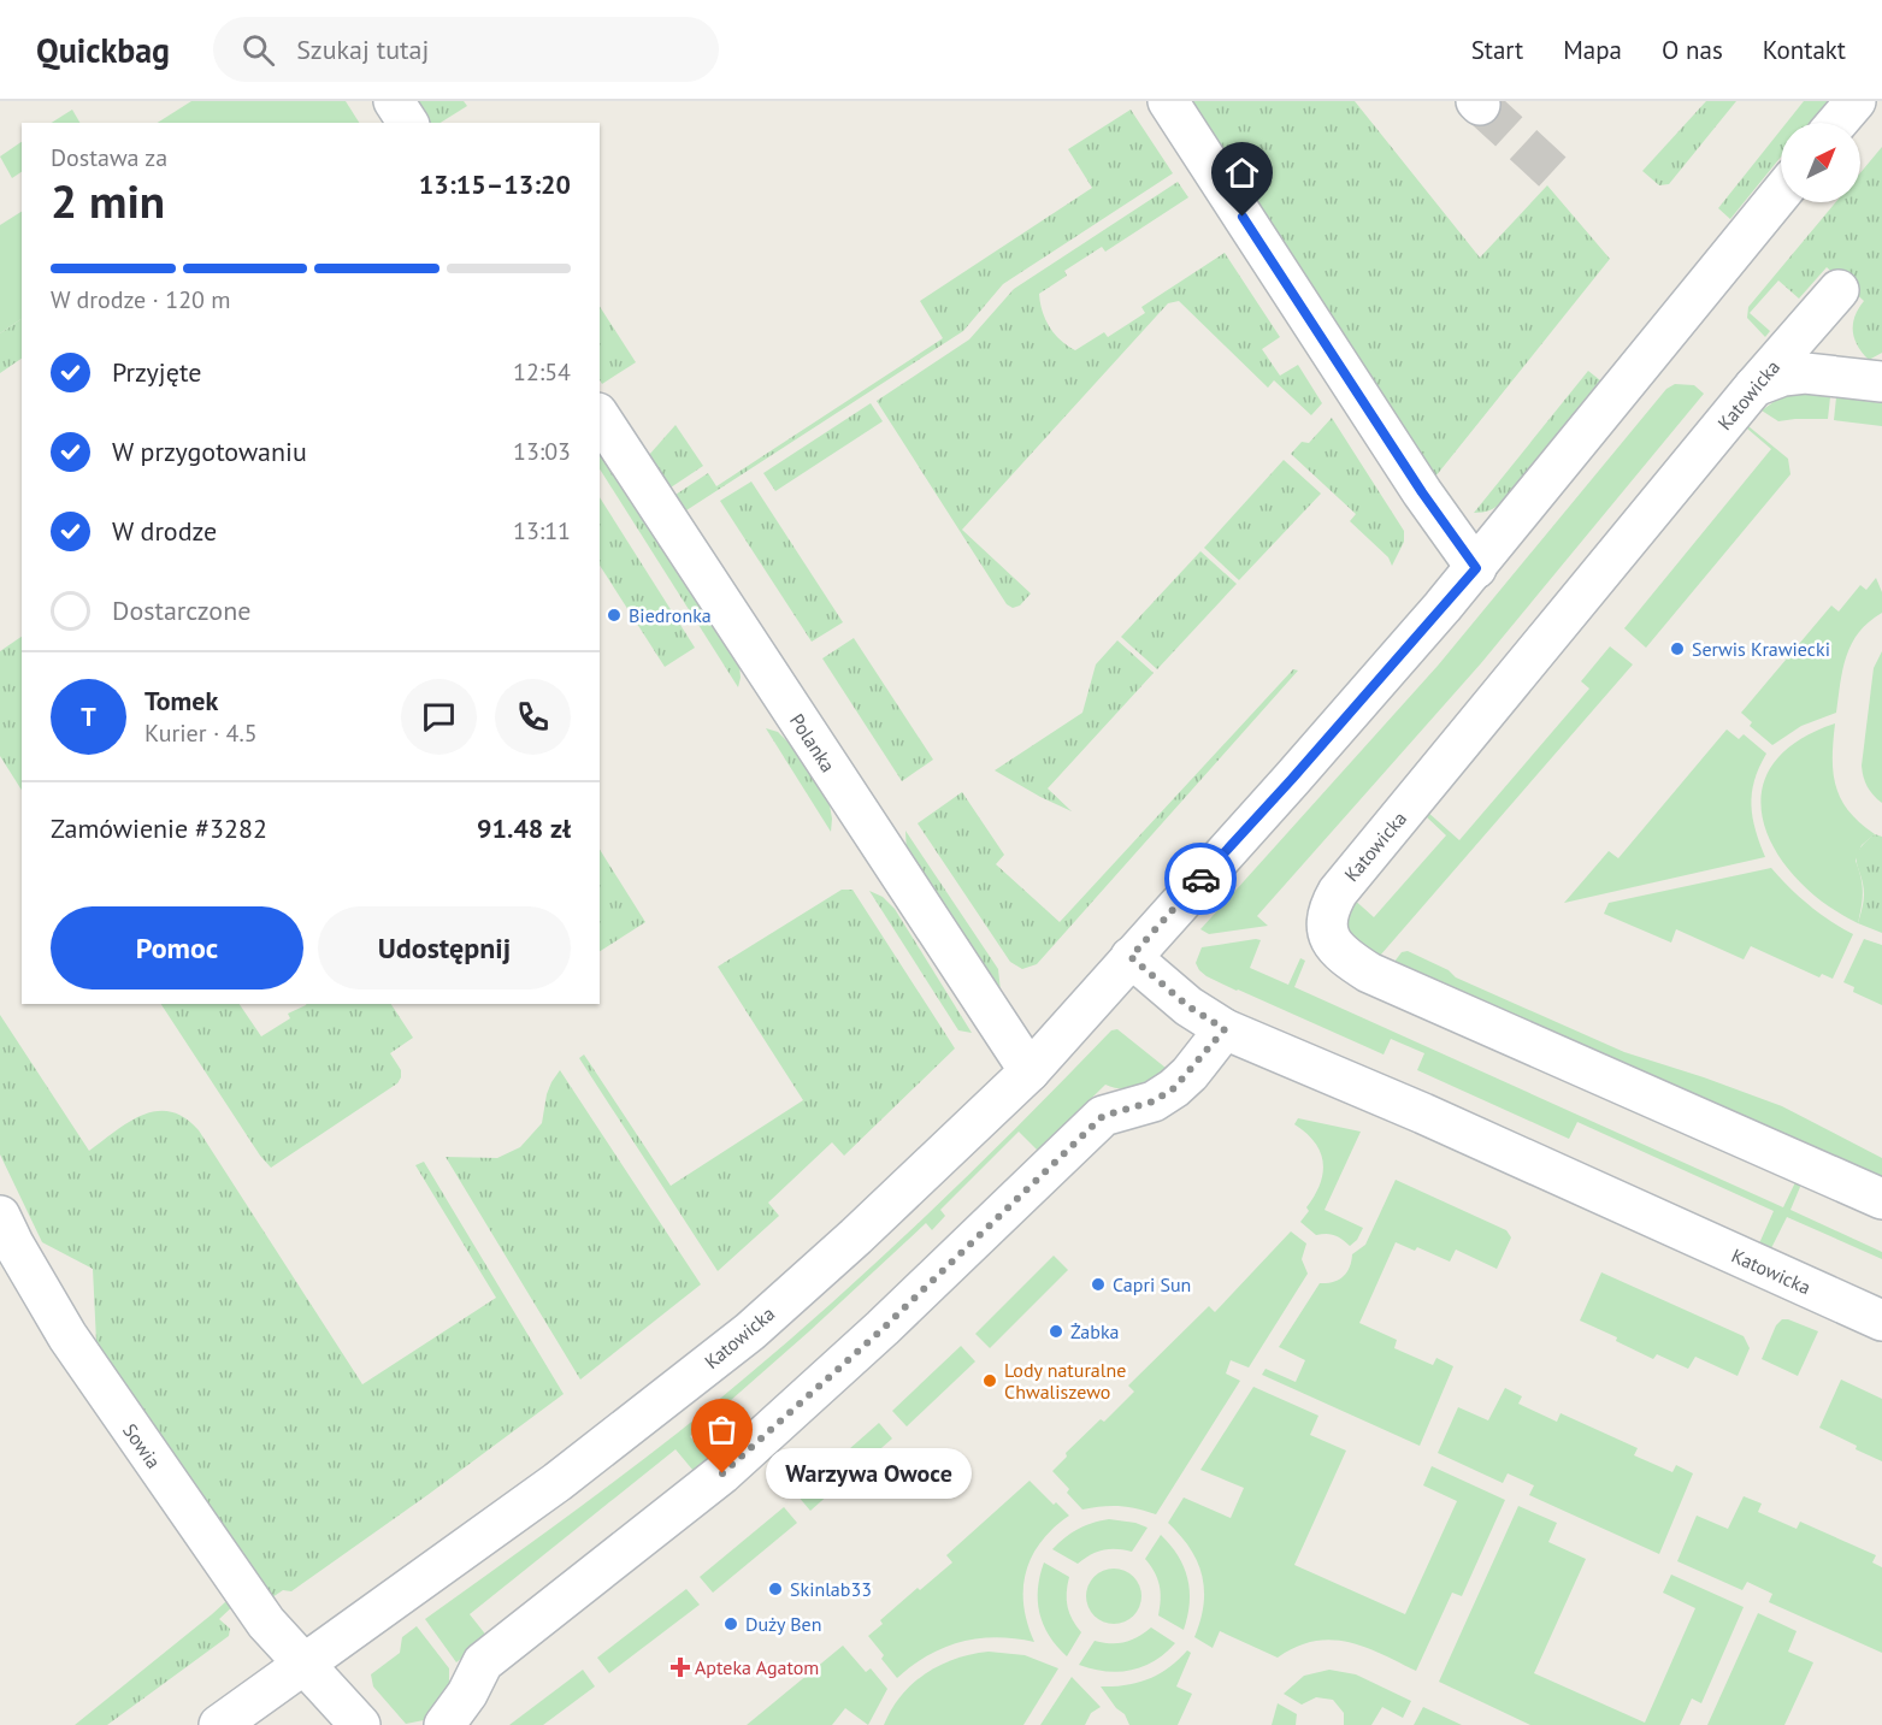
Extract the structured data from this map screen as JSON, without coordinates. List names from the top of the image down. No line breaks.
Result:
{"streets":{"street":["Katowicka","Polanka","Sowia"]},"crossings":[["Katowicka","Polanka"],["Katowicka","Sowia"]],"places":{"other":["Biedronka","Serwis Krawiecki","Capri Sun","Żabka","Lody naturalne Chwaliszewo","Warzywa Owoce","Skinlab33","Duży Ben"],"health":["Apteka Agatom"]},"north":"top right","page":{"header":"Quickbag","search":"Szukaj tutaj","nav":["Start","Mapa","O nas","Kontakt"],"heading":["2 min","Dostawa za","13:15–13:20"],"panel":["Tomek","Kurier · 4.5","Zamówienie #3282","91.48 zł"],"bar":"W drodze · 120 m","list":[["Przyjęte","12:54"],["W przygotowaniu","13:03"],["W drodze","13:11"],"Dostarczone"],"round":"T","buttons":["Pomoc","Udostępnij"],"bubble":"Warzywa Owoce"}}
